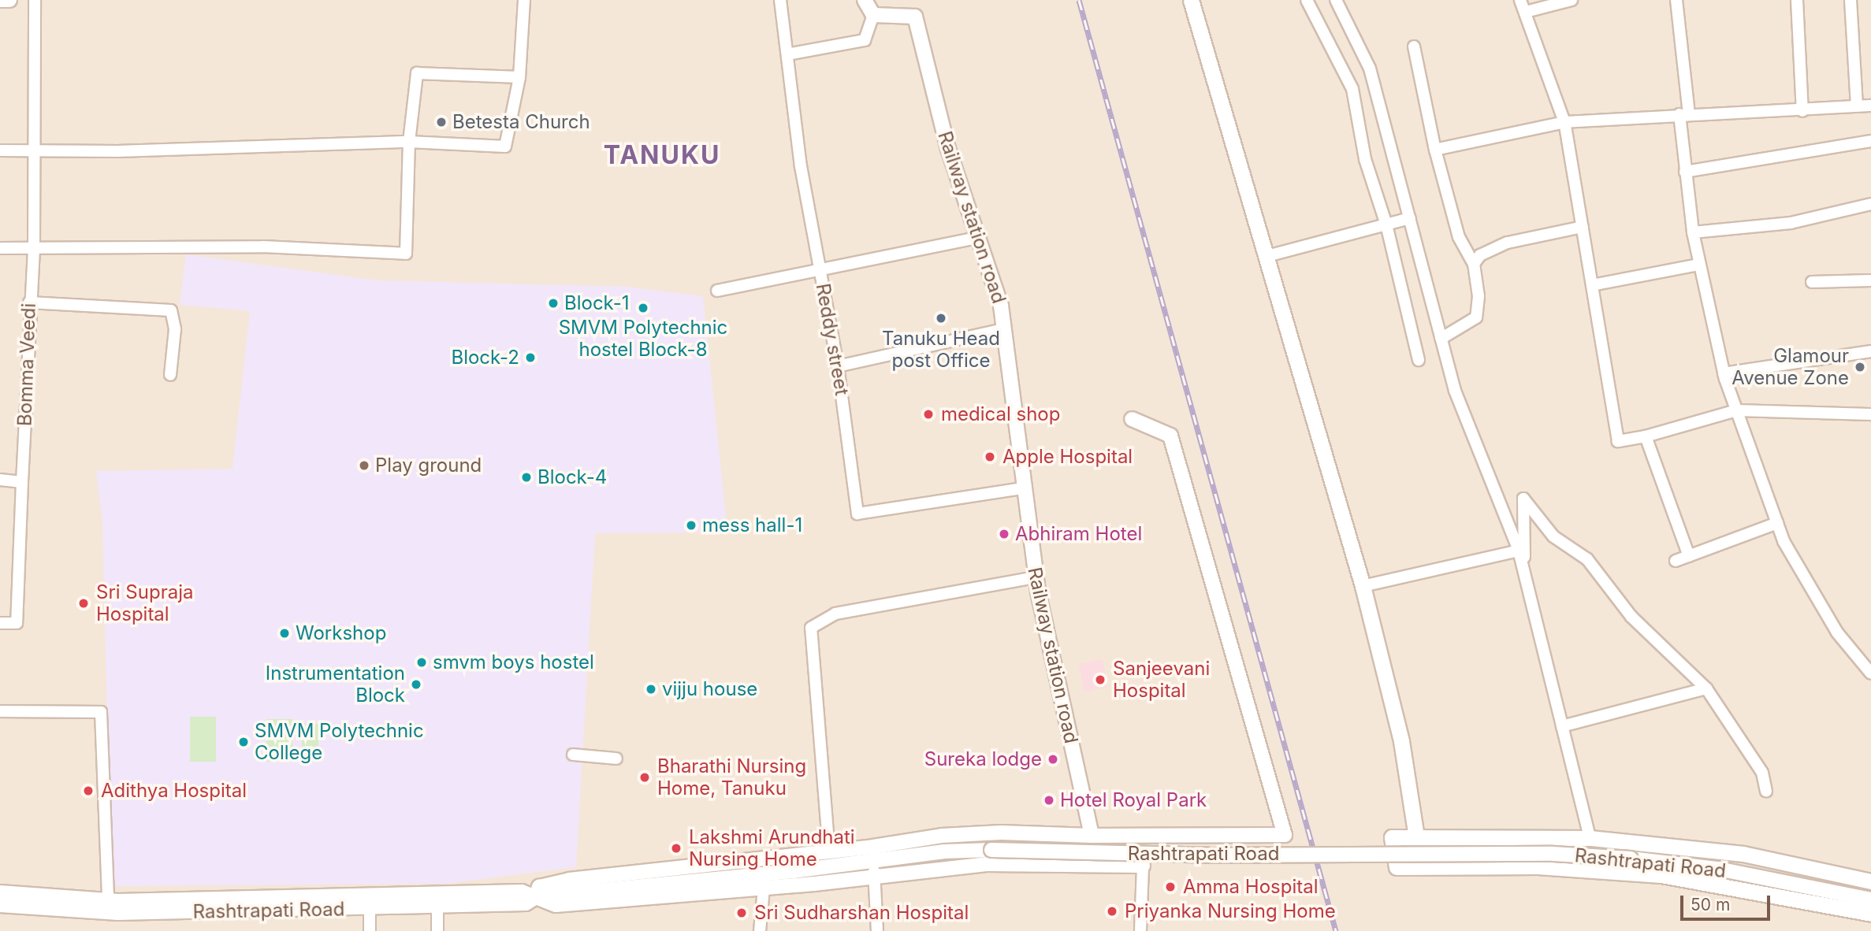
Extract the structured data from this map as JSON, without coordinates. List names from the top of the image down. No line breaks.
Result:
{"streets":{"street":["Railway station road","Reddy street","Bomma Veedi","Rashtrapati Road"]},"crossings":[["Railway station road","Reddy street"]],"districts":["TANUKU"],"places":["Betesta Church","Block-1","SMVM Polytechnic hostel Block-8","Tanuku Head post Office","Block-2","Glamour Avenue Zone","medical shop","Apple Hospital","Play ground","Block-4","mess hall-1","Abhiram Hotel","Sri Supraja Hospital","Workshop","smvm boys hostel","Sanjeevani Hospital","Instrumentation Block","vijju house","SMVM Polytechnic College","Sureka lodge","Bharathi Nursing Home, Tanuku","Adithya Hospital","Hotel Royal Park","Lakshmi Arundhati Nursing Home","Amma Hospital","Priyanka Nursing Home","Sri Sudharshan Hospital"],"scale_bar":"50 m"}
